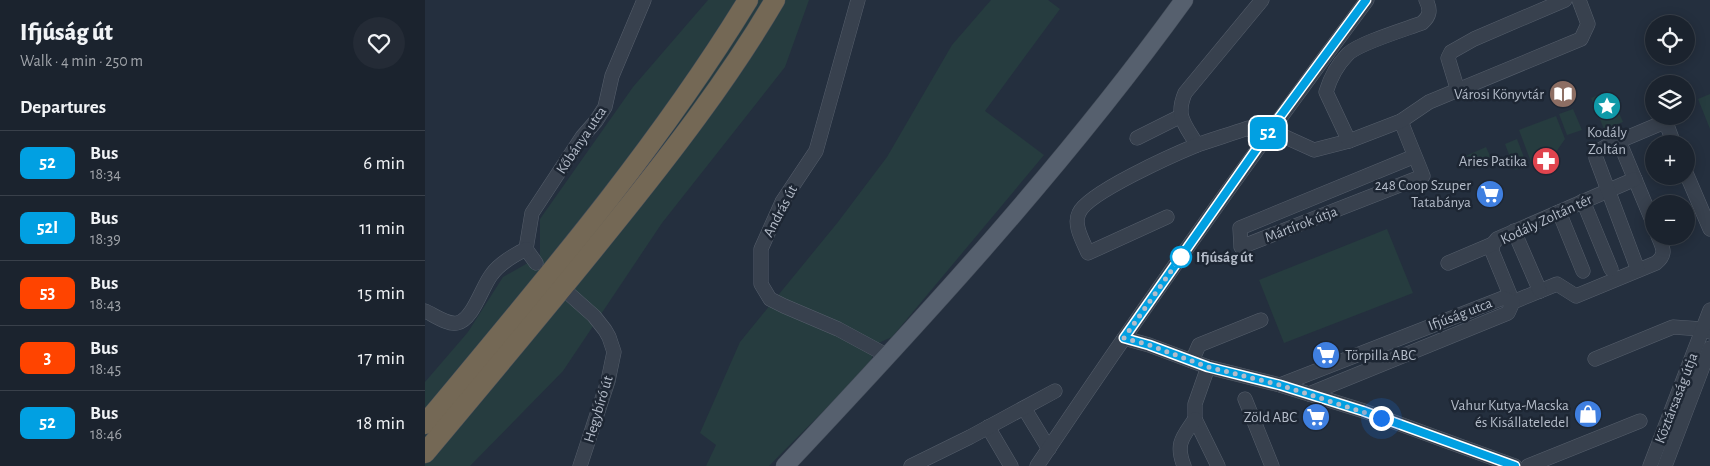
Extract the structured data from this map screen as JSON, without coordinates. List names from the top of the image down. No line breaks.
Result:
{"streets":{"street":["Kőbánya utca","András út","Kodály Zoltán tér","Mártírok útja","Ifjúság utca","Köztársaság útja","Hegybíró út"]},"crossings":[["Kodály Zoltán tér","Ifjúság utca"]],"places":{"library":["Városi Könyvtár"],"place":["Kodály Zoltán"],"pharmacy":["Aries Patika"],"supermarket":["248 Coop Szuper Tatabánya","Törpilla ABC","Zöld ABC"],"other":["Ifjúság út"],"shop":["Vahur Kutya-Macska és Kisállateledel"]},"lines":["bus line 52"],"page":{"heading":[["Ifjúság út","Walk · 4 min · 250 m"],"Departures"],"on_map":"52","map_buttons":["+","−"],"list":[{"mark":"52","name":"Bus","note":"18:34","value":"6 min"},{"mark":"52I","name":"Bus","note":"18:39","value":"11 min"},{"mark":"53","name":"Bus","note":"18:43","value":"15 min"},{"mark":"3","name":"Bus","note":"18:45","value":"17 min"},{"mark":"52","name":"Bus","note":"18:46","value":"18 min"}]}}
